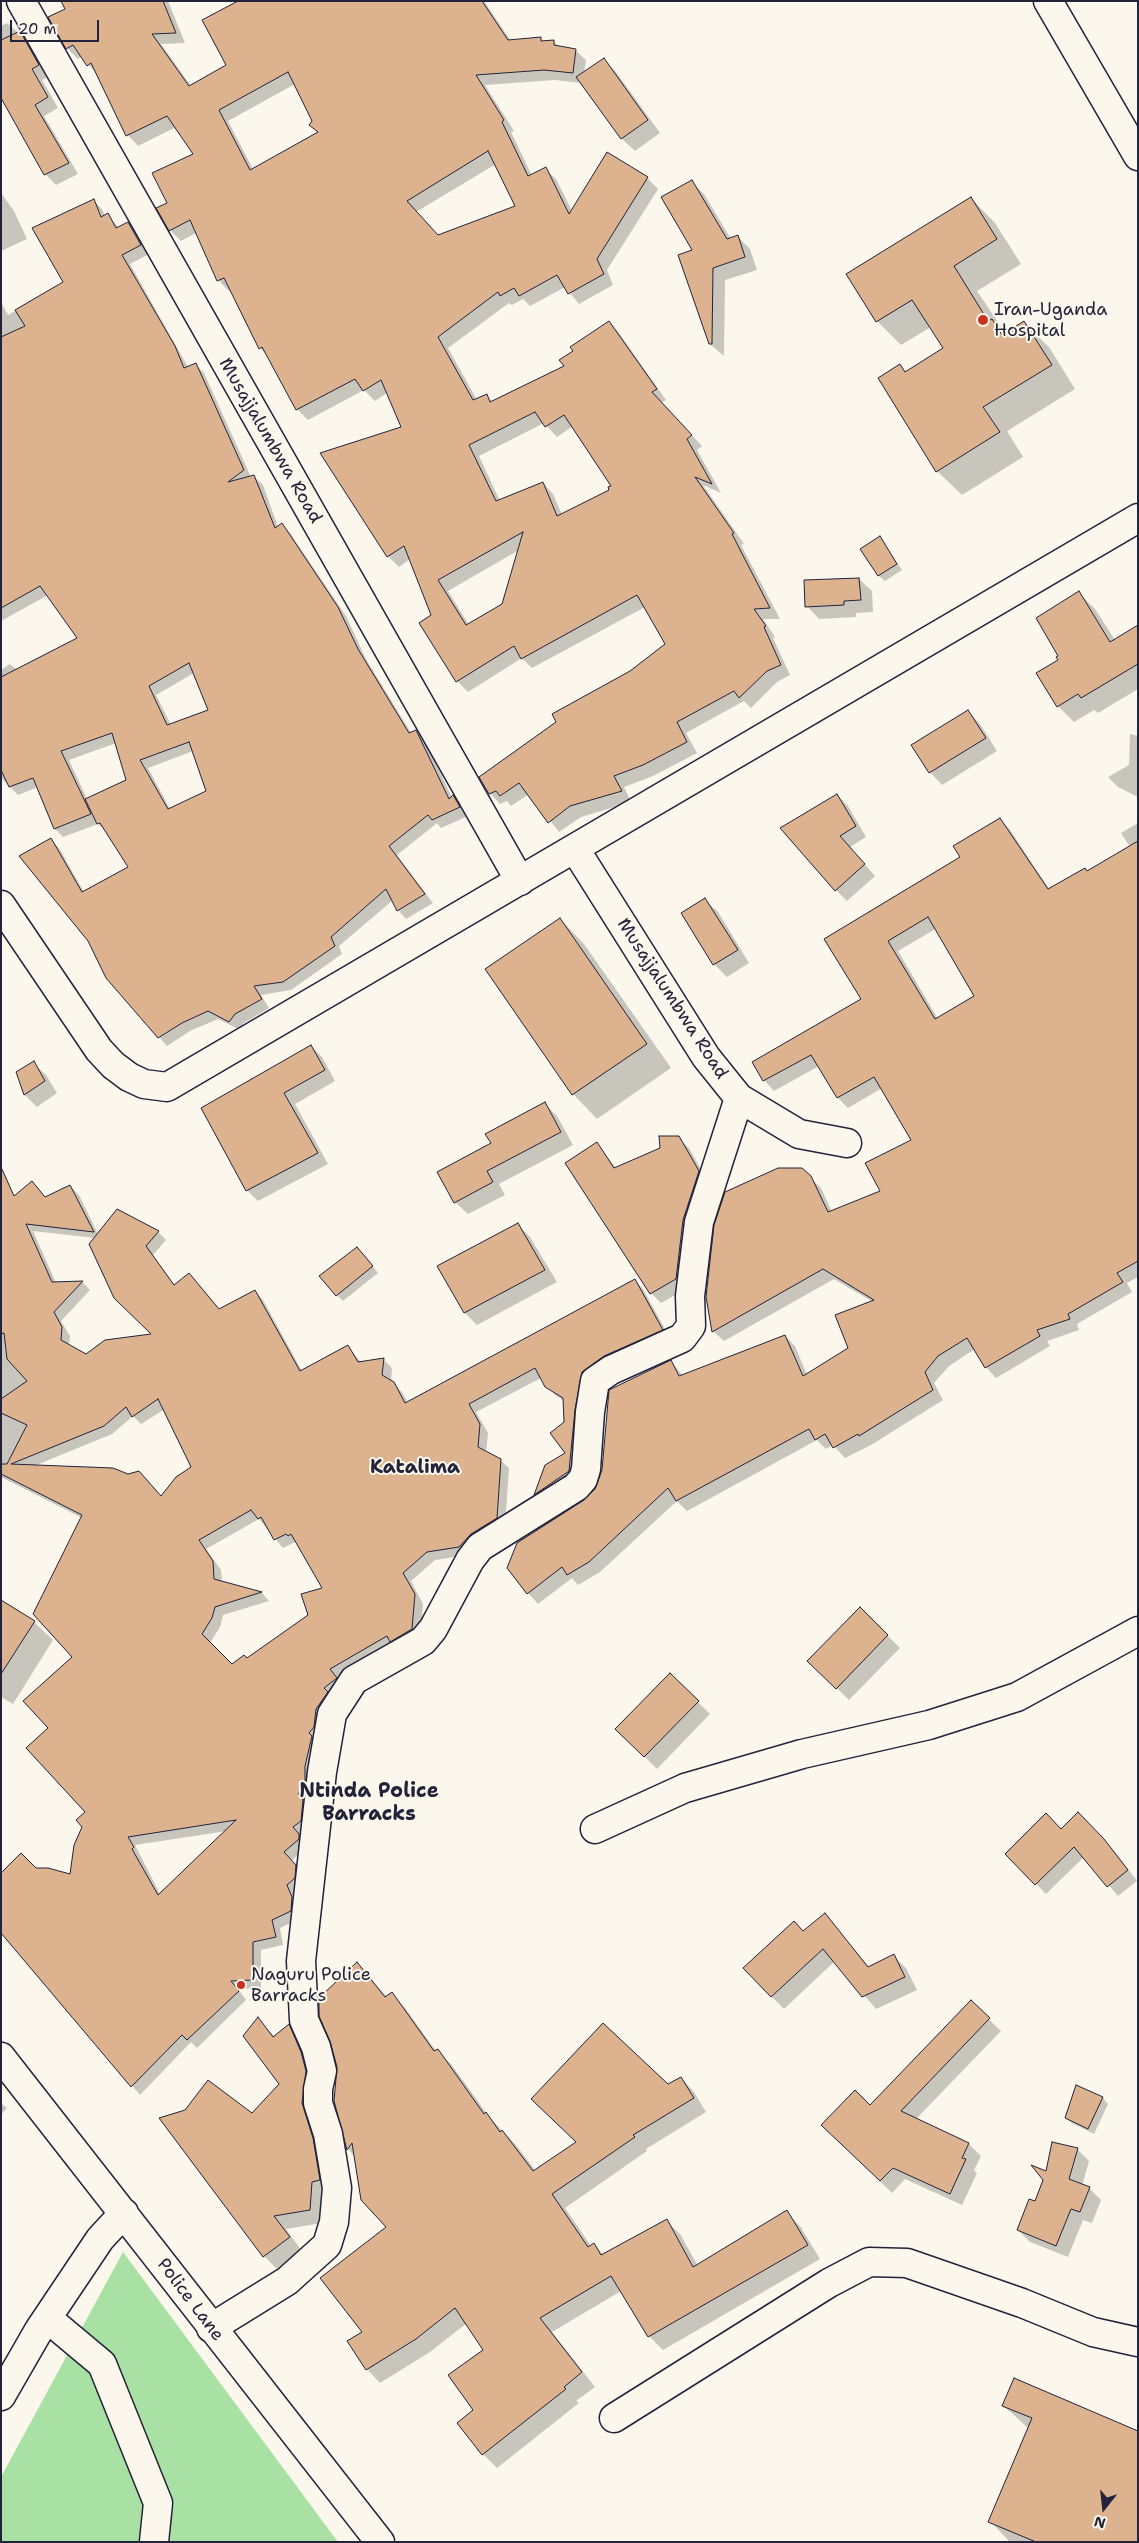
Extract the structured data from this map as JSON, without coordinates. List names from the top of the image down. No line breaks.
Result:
{"streets":{"street":["Musajjalumbwa Road","Police Lane"]},"districts":["Katalima","Ntinda Police Barracks"],"places":["Iran-Uganda Hospital","Naguru Police Barracks"],"scale_bar":"20 m","north":"bottom"}
